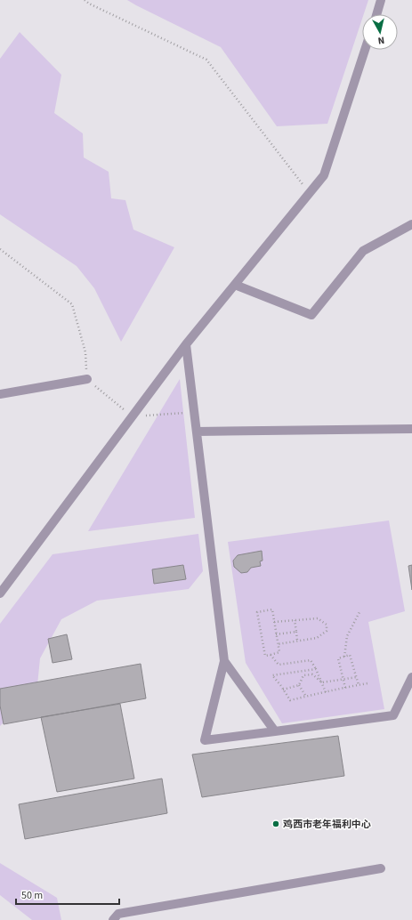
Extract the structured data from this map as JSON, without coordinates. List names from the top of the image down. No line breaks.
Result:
{"places":["鸡西市老年福利中心"],"scale_bar":"50 m","north":"bottom"}
